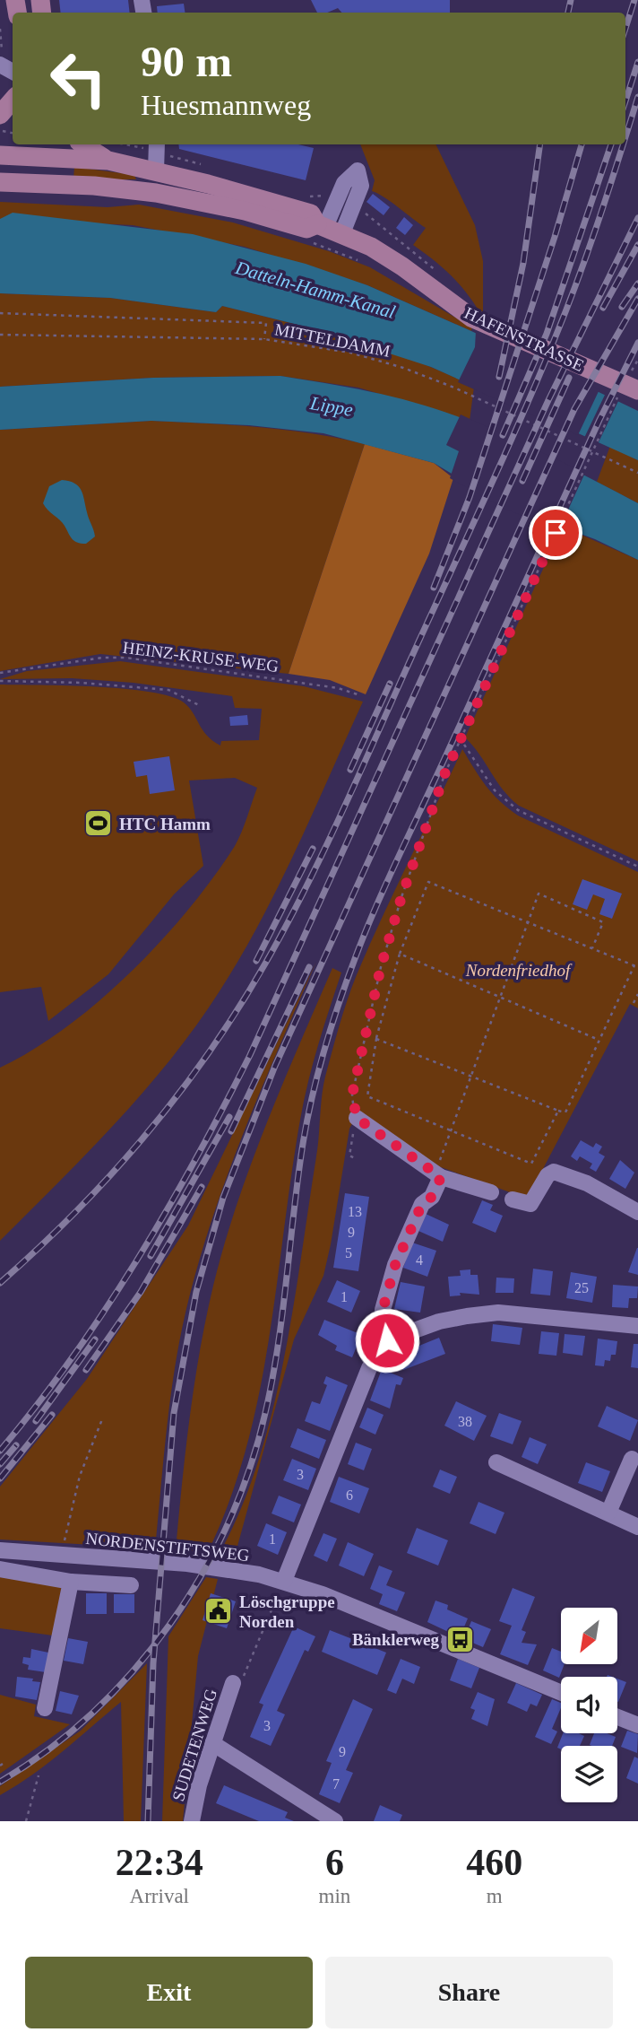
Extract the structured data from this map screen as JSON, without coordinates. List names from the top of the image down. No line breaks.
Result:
{"streets":{"main road":["HAFENSTRASSE"],"street":["NORDENSTIFTSWEG","SUDETENWEG"],"path":["MITTELDAMM","HEINZ-KRUSE-WEG"]},"crossings":[["NORDENSTIFTSWEG","SUDETENWEG"]],"water":["Datteln-Hamm-Kanal","Lippe"],"parks":["Nordenfriedhof"],"places":{"sports":["HTC Hamm"],"public building":["Löschgruppe Norden"],"bus stop":["Bänklerweg"]},"house_numbers":["13","9","5","4","25","1","38","3","6","1","3","9","7"],"north":"bottom left","page":{"turn":["90 m","Huesmannweg"],"eta":["22:34","Arrival","6","min","460","m"],"buttons":["Exit","Share"]}}
